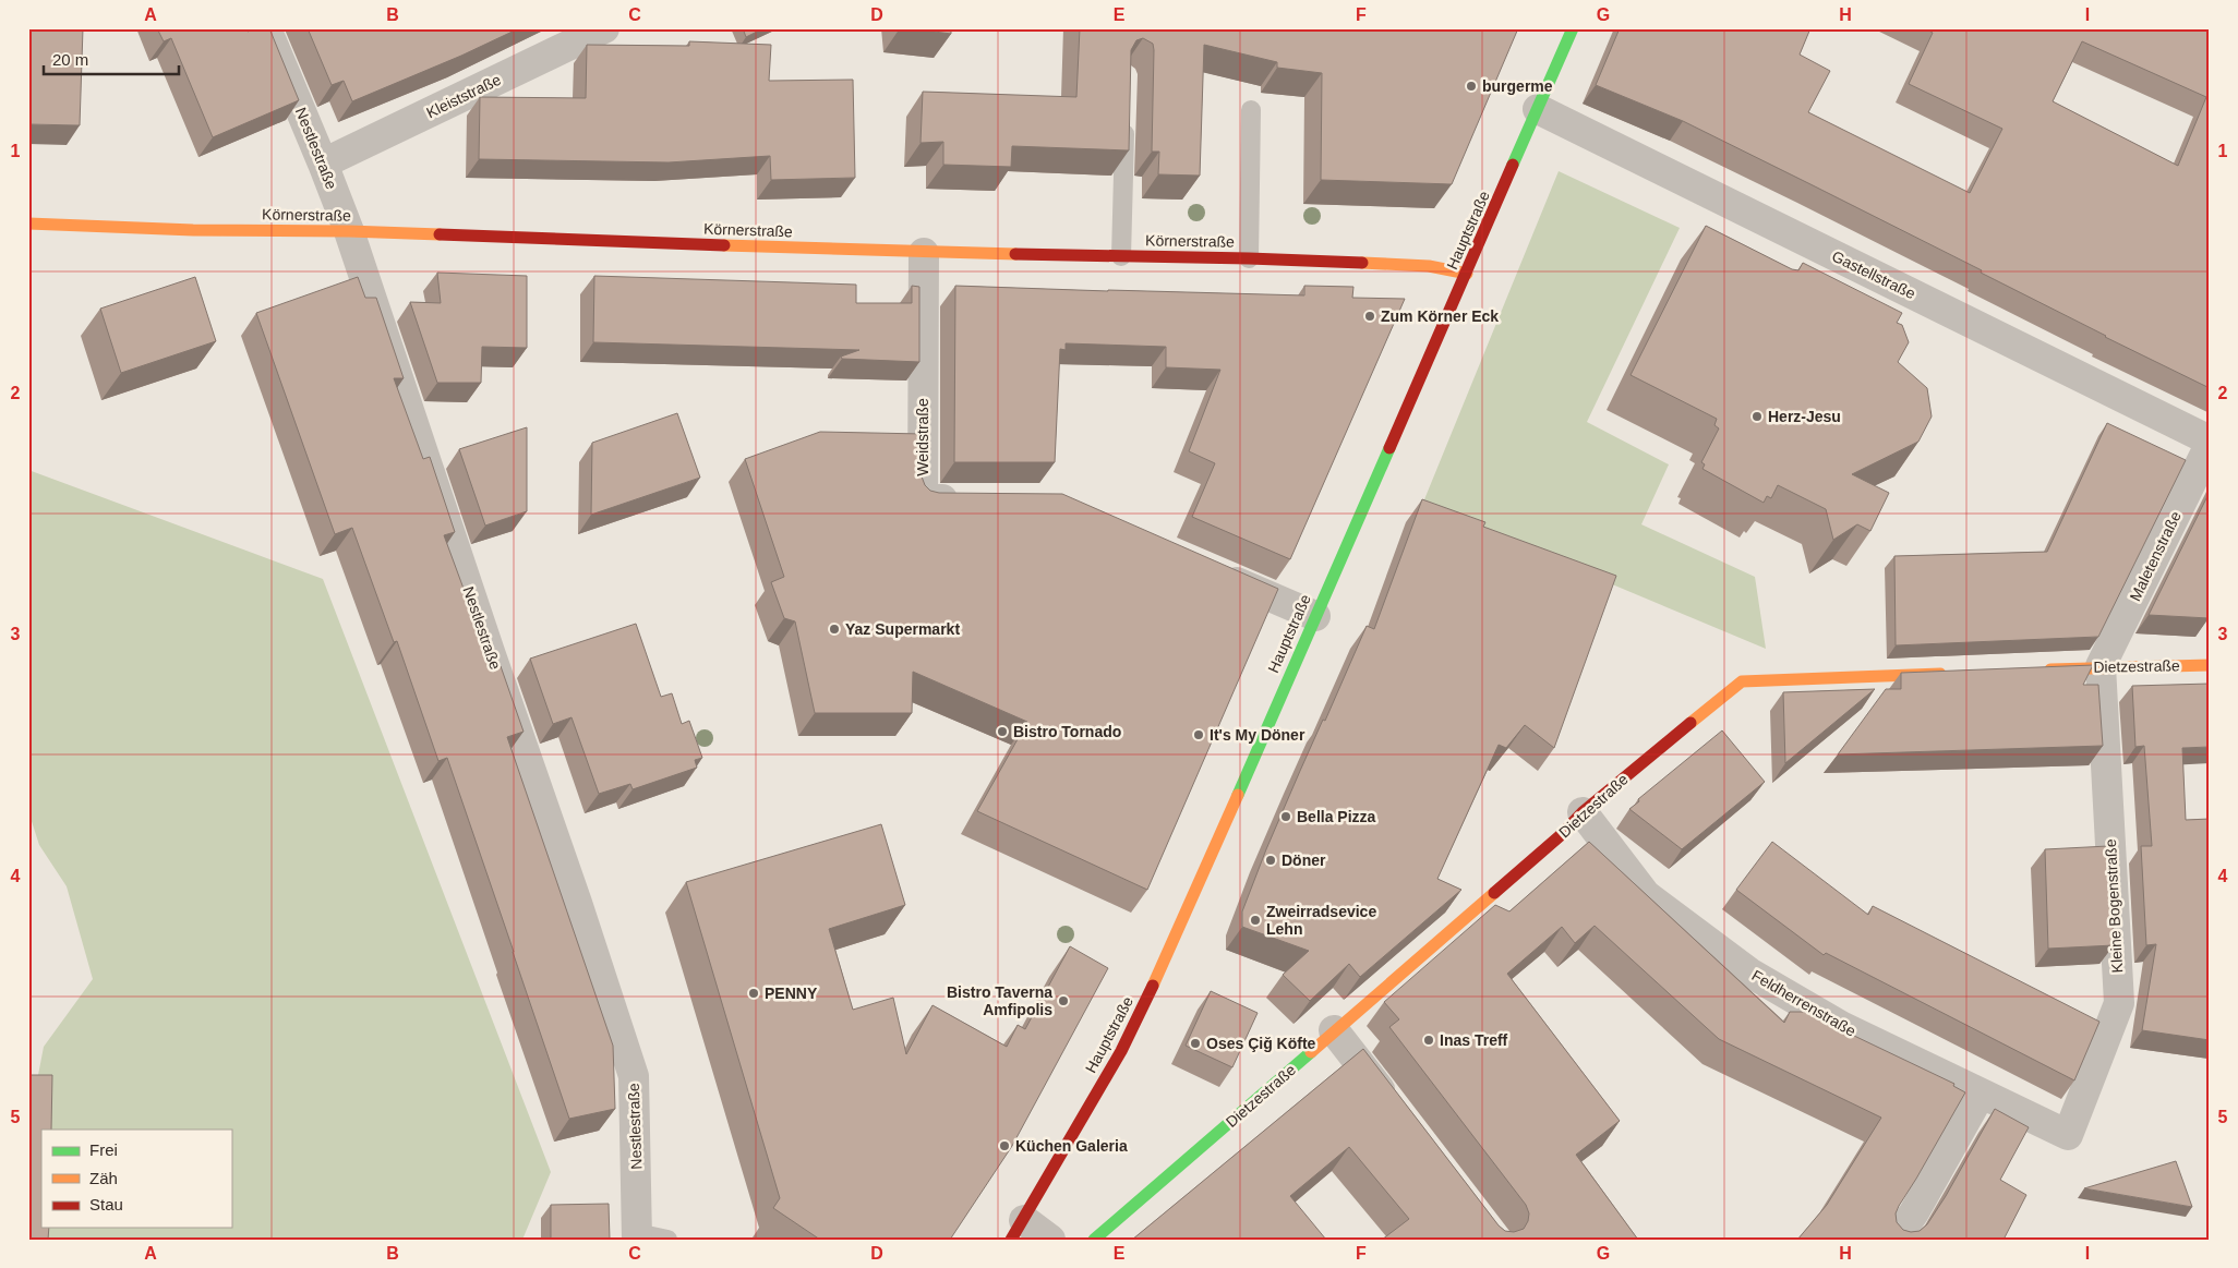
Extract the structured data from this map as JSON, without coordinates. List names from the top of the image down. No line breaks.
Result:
{"streets":{"street":["Kleiststraße","Nestlestraße","Körnerstraße","Hauptstraße","Gastellstraße","Weidstraße","Maletenstraße","Dietzestraße","Kleine Bogenstraße","Feldherrenstraße"]},"crossings":[["Kleiststraße","Nestlestraße"],["Nestlestraße","Körnerstraße"],["Körnerstraße","Hauptstraße"],["Körnerstraße","Weidstraße"],["Hauptstraße","Gastellstraße"],["Gastellstraße","Maletenstraße"],["Maletenstraße","Dietzestraße"],["Maletenstraße","Kleine Bogenstraße"],["Dietzestraße","Kleine Bogenstraße"],["Dietzestraße","Feldherrenstraße"],["Kleine Bogenstraße","Feldherrenstraße"]],"places":["burgerme","Zum Körner Eck","Herz-Jesu","Yaz Supermarkt","Bistro Tornado","It's My Döner","Bella Pizza","Döner","Zweirradsevice Lehn","PENNY","Bistro Taverna Amfipolis","Inas Treff","Oses Çiğ Köfte","Küchen Galeria"],"legend":["Frei","Zäh","Stau"],"scale_bar":"20 m","grid":{"columns":["A","B","C","D","E","F","G","H","I"],"rows":["1","2","3","4","5"]}}
